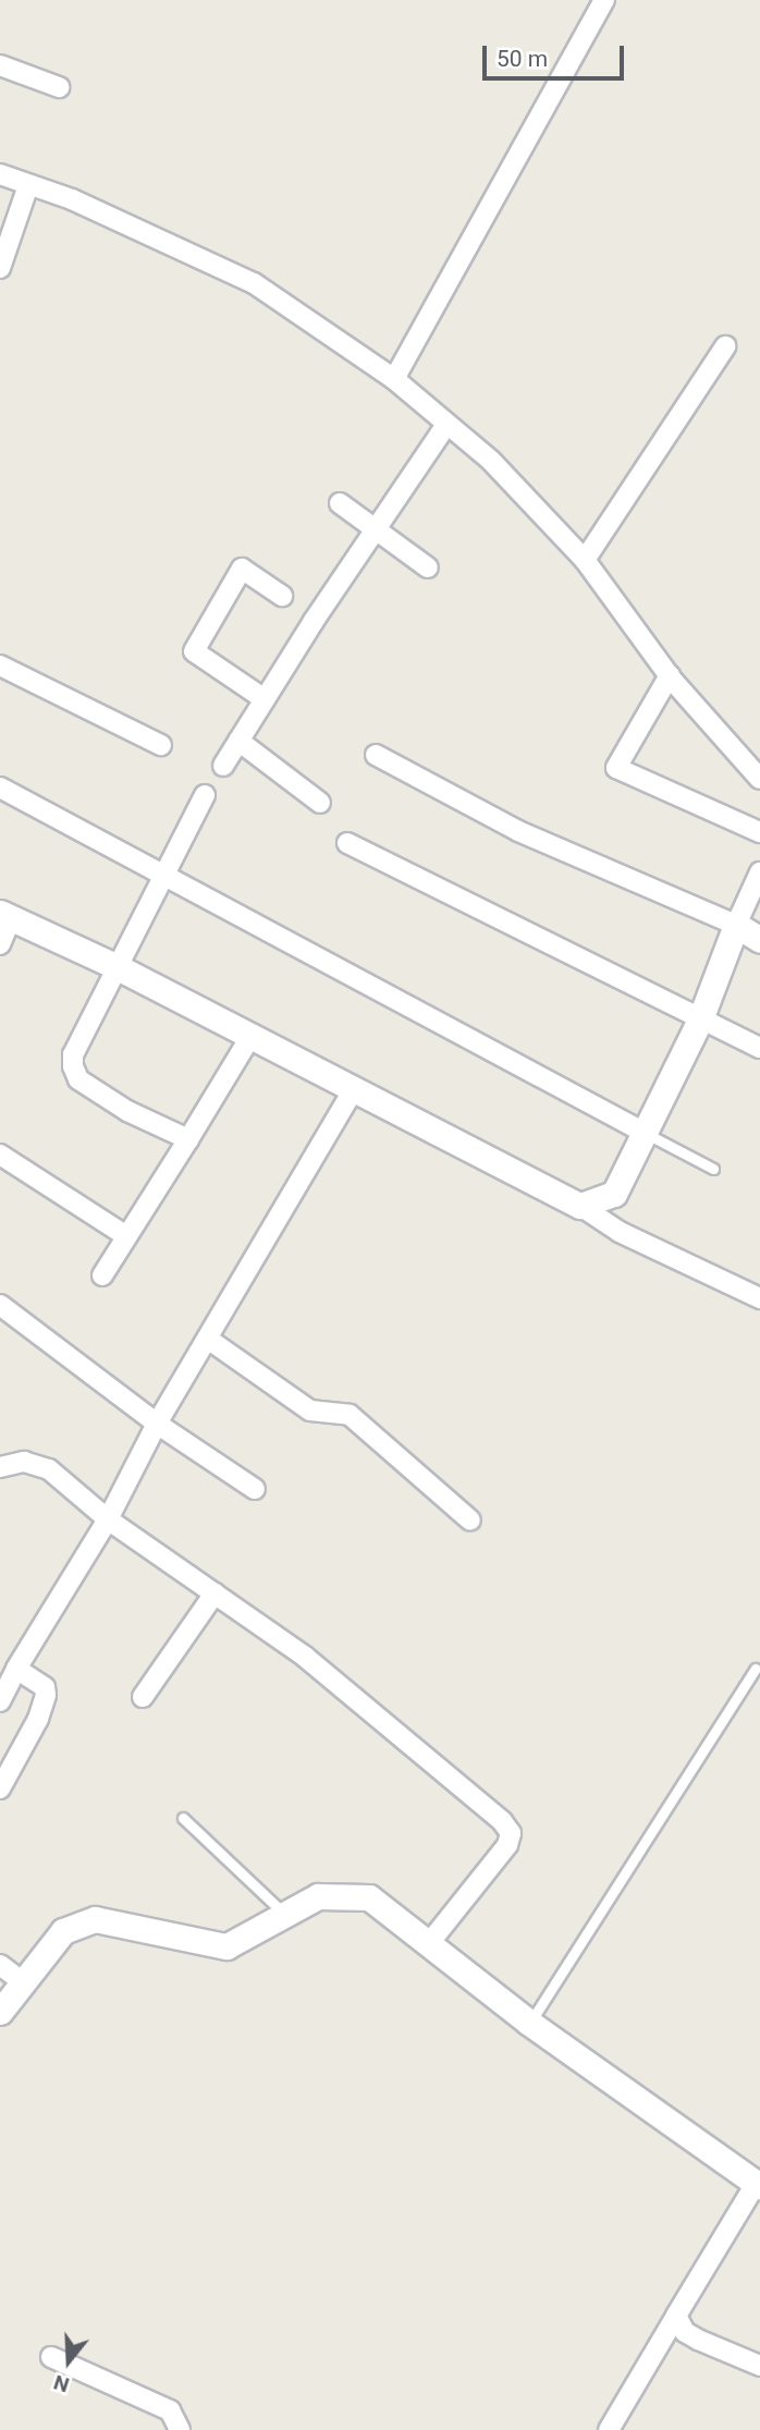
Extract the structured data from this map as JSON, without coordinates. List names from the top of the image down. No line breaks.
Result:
{"scale_bar":"50 m","north":"bottom"}
